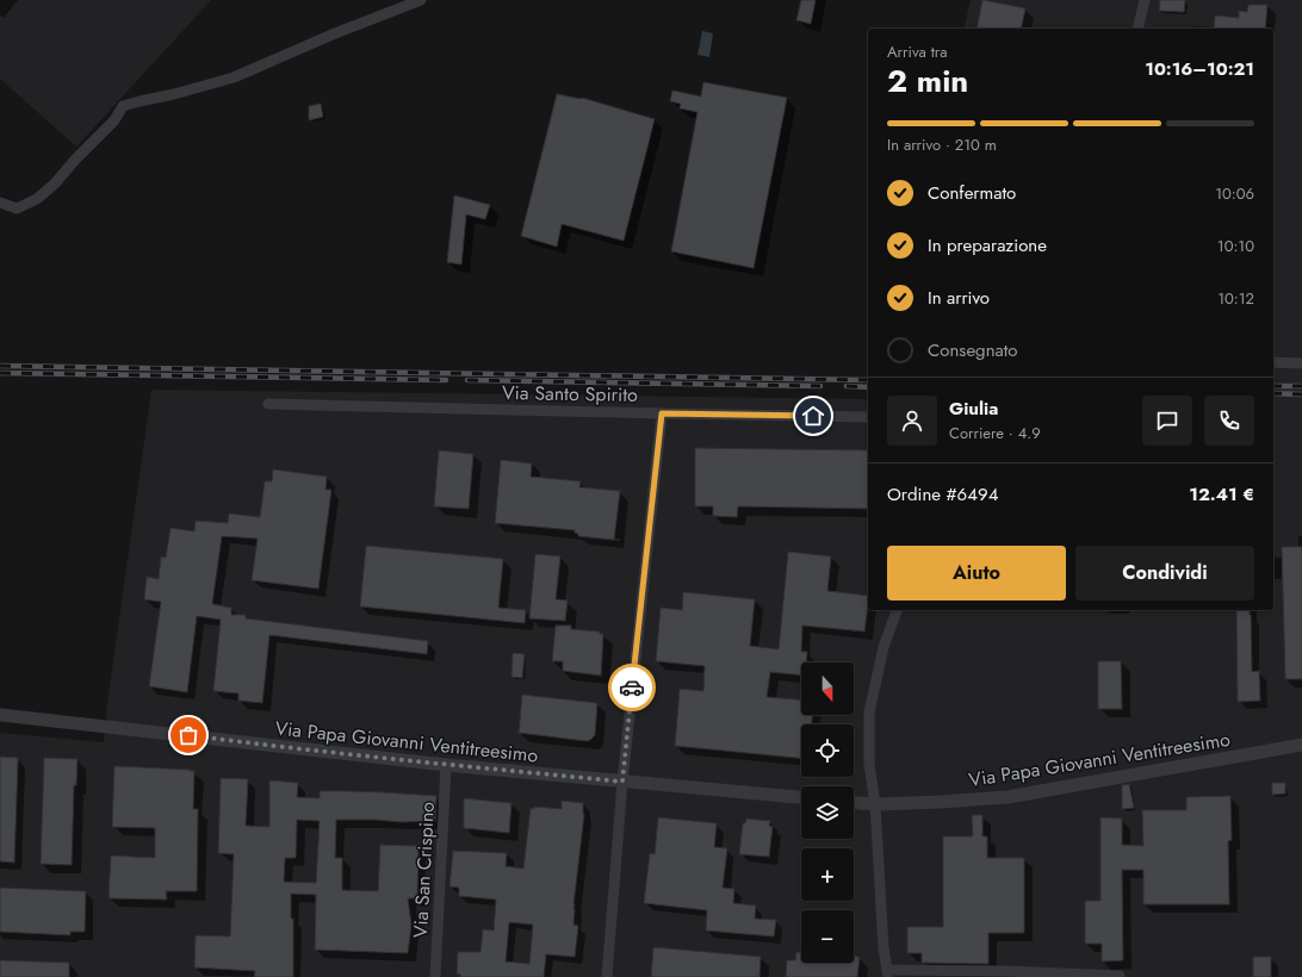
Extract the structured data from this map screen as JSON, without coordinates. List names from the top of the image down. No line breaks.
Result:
{"streets":{"street":["Via Santo Spirito","Via Papa Giovanni Ventitreesimo","Via San Crispino"]},"crossings":[["Via Papa Giovanni Ventitreesimo","Via San Crispino"]],"north":"bottom","page":{"heading":["2 min","Arriva tra","10:16–10:21"],"panel":["Giulia","Corriere · 4.9","Ordine #6494","12.41 €"],"bar":"In arrivo · 210 m","list":[["Confermato","10:06"],["In preparazione","10:10"],["In arrivo","10:12"],"Consegnato"],"buttons":["Aiuto","Condividi"],"map_buttons":["+","−"]}}
